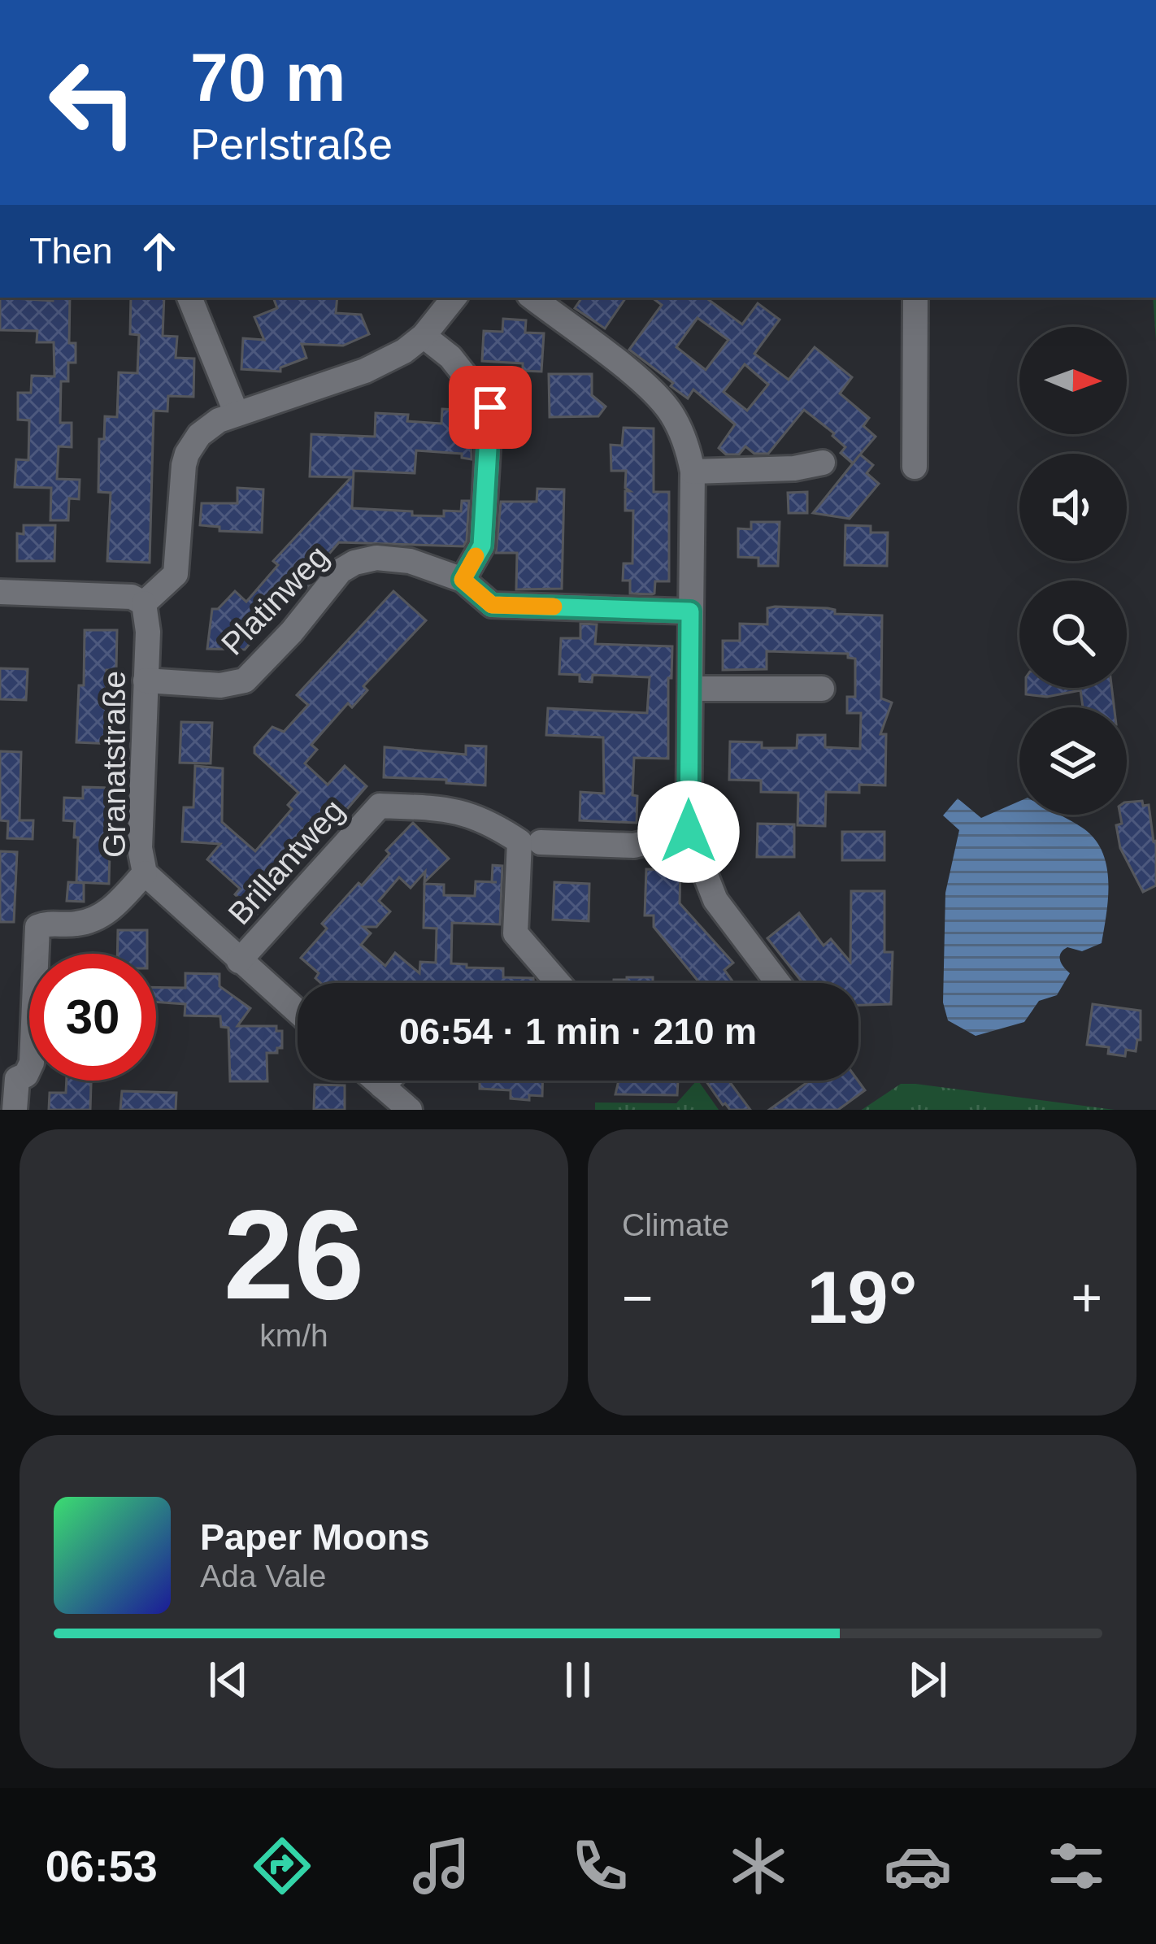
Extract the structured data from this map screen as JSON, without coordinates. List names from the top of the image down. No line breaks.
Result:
{"streets":{"street":["Platinweg","Granatstraße","Brillantweg"]},"crossings":[["Platinweg","Granatstraße"],["Granatstraße","Brillantweg"]],"north":"right","page":{"turn":["70 m","Perlstraße"],"then":"Then","limit":"30","trip":"06:54 · 1 min · 210 m","tile":[["26","km/h"],"Climate"],"heat":["−","19°","+"],"song":["Paper Moons","Ada Vale"],"tabs":"06:53"}}
